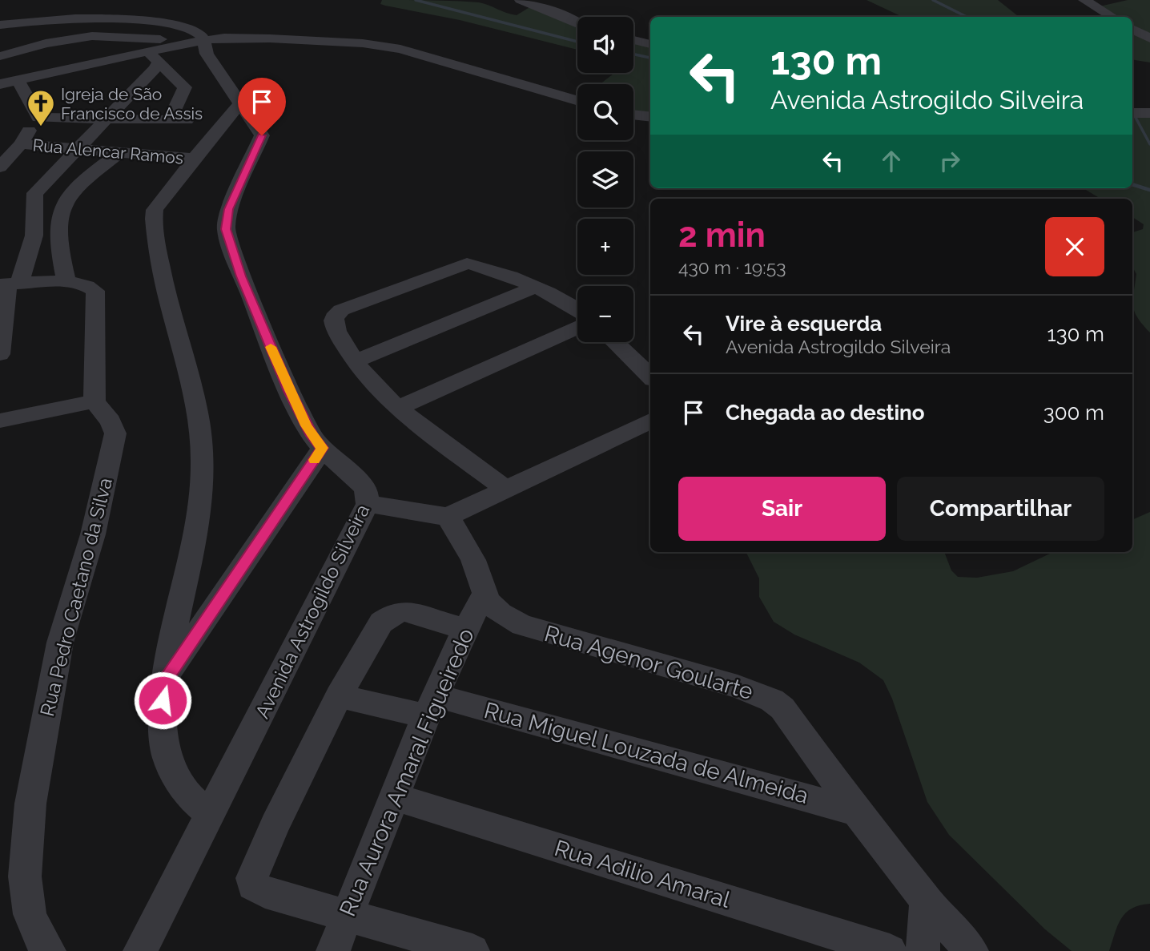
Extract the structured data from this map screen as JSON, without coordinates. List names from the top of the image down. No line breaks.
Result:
{"streets":{"street":["Rua Alencar Ramos","Rua Pedro Caetano da Silva","Avenida Astrogildo Silveira","Rua Agenor Goularte","Rua Miguel Louzada de Almeida","Rua Aurora Amaral Figueiredo","Rua Adilio Amaral"]},"crossings":[["Rua Agenor Goularte","Rua Miguel Louzada de Almeida"],["Rua Agenor Goularte","Rua Aurora Amaral Figueiredo"],["Rua Miguel Louzada de Almeida","Rua Aurora Amaral Figueiredo"],["Rua Aurora Amaral Figueiredo","Rua Adilio Amaral"]],"places":{"church":["Igreja de São Francisco de Assis"]},"page":{"map_buttons":["+","−"],"turn":["130 m","Avenida Astrogildo Silveira"],"heading":["2 min","430 m · 19:53"],"list":[{"name":"Vire à esquerda","note":"Avenida Astrogildo Silveira","value":"130 m"},{"name":"Chegada ao destino","value":"300 m"}],"buttons":["Sair","Compartilhar"]}}
